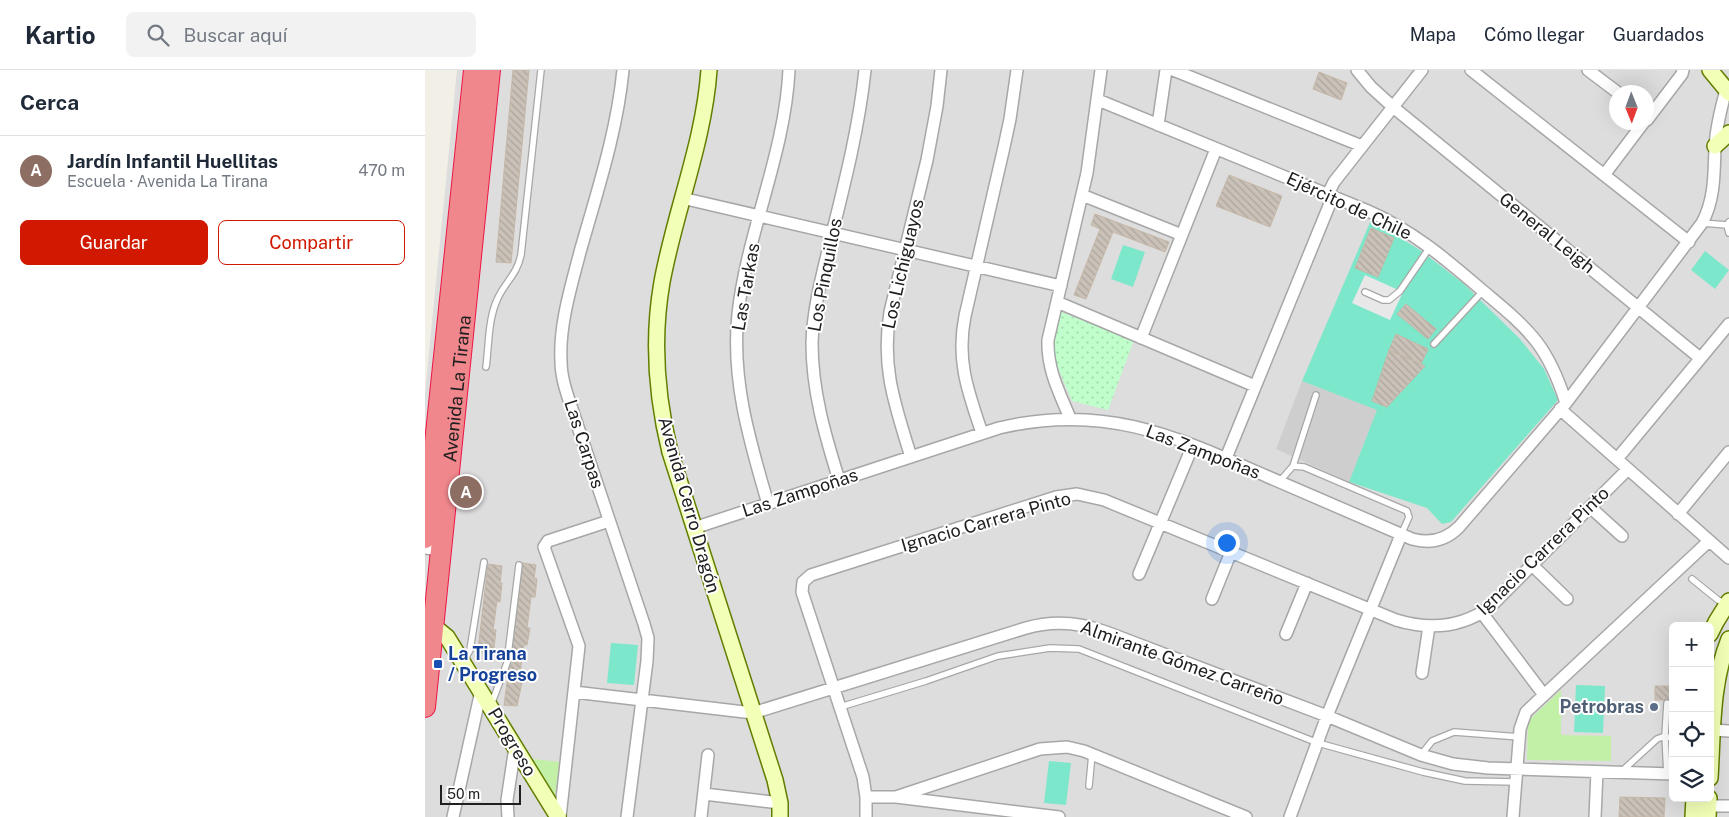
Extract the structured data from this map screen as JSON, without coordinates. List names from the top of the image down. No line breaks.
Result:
{"streets":{"highway":["Avenida La Tirana"],"street":["Ejército de Chile","General Leigh","Los Lichiguayos","Los Pinquillos","Las Tarkas","Las Carpas","Las Zampoñas","Avenida Cerro Dragón","Ignacio Carrera Pinto","Almirante Gómez Carreño","Progreso"]},"crossings":[["Ejército de Chile","Las Zampoñas"],["Ejército de Chile","Ignacio Carrera Pinto"],["General Leigh","Las Zampoñas"],["Los Lichiguayos","Las Zampoñas"],["Los Pinquillos","Las Zampoñas"],["Las Tarkas","Las Zampoñas"],["Avenida La Tirana","Progreso"],["Las Carpas","Almirante Gómez Carreño"],["Las Zampoñas","Avenida Cerro Dragón"],["Avenida Cerro Dragón","Almirante Gómez Carreño"],["Ignacio Carrera Pinto","Almirante Gómez Carreño"]],"places":{"transit":["La Tirana / Progreso"],"other":["Petrobras"]},"scale_bar":"50 m","north":"bottom","page":{"header":"Kartio","search":"Buscar aquí","nav":["Mapa","Cómo llegar","Guardados"],"heading":"Cerca","list":[{"mark":"A","name":"Jardín Infantil Huellitas","note":"Escuela · Avenida La Tirana","value":"470 m"}],"buttons":["Guardar","Compartir"],"pins":"A","map_buttons":["+","−"],"scale":"50 m"}}
